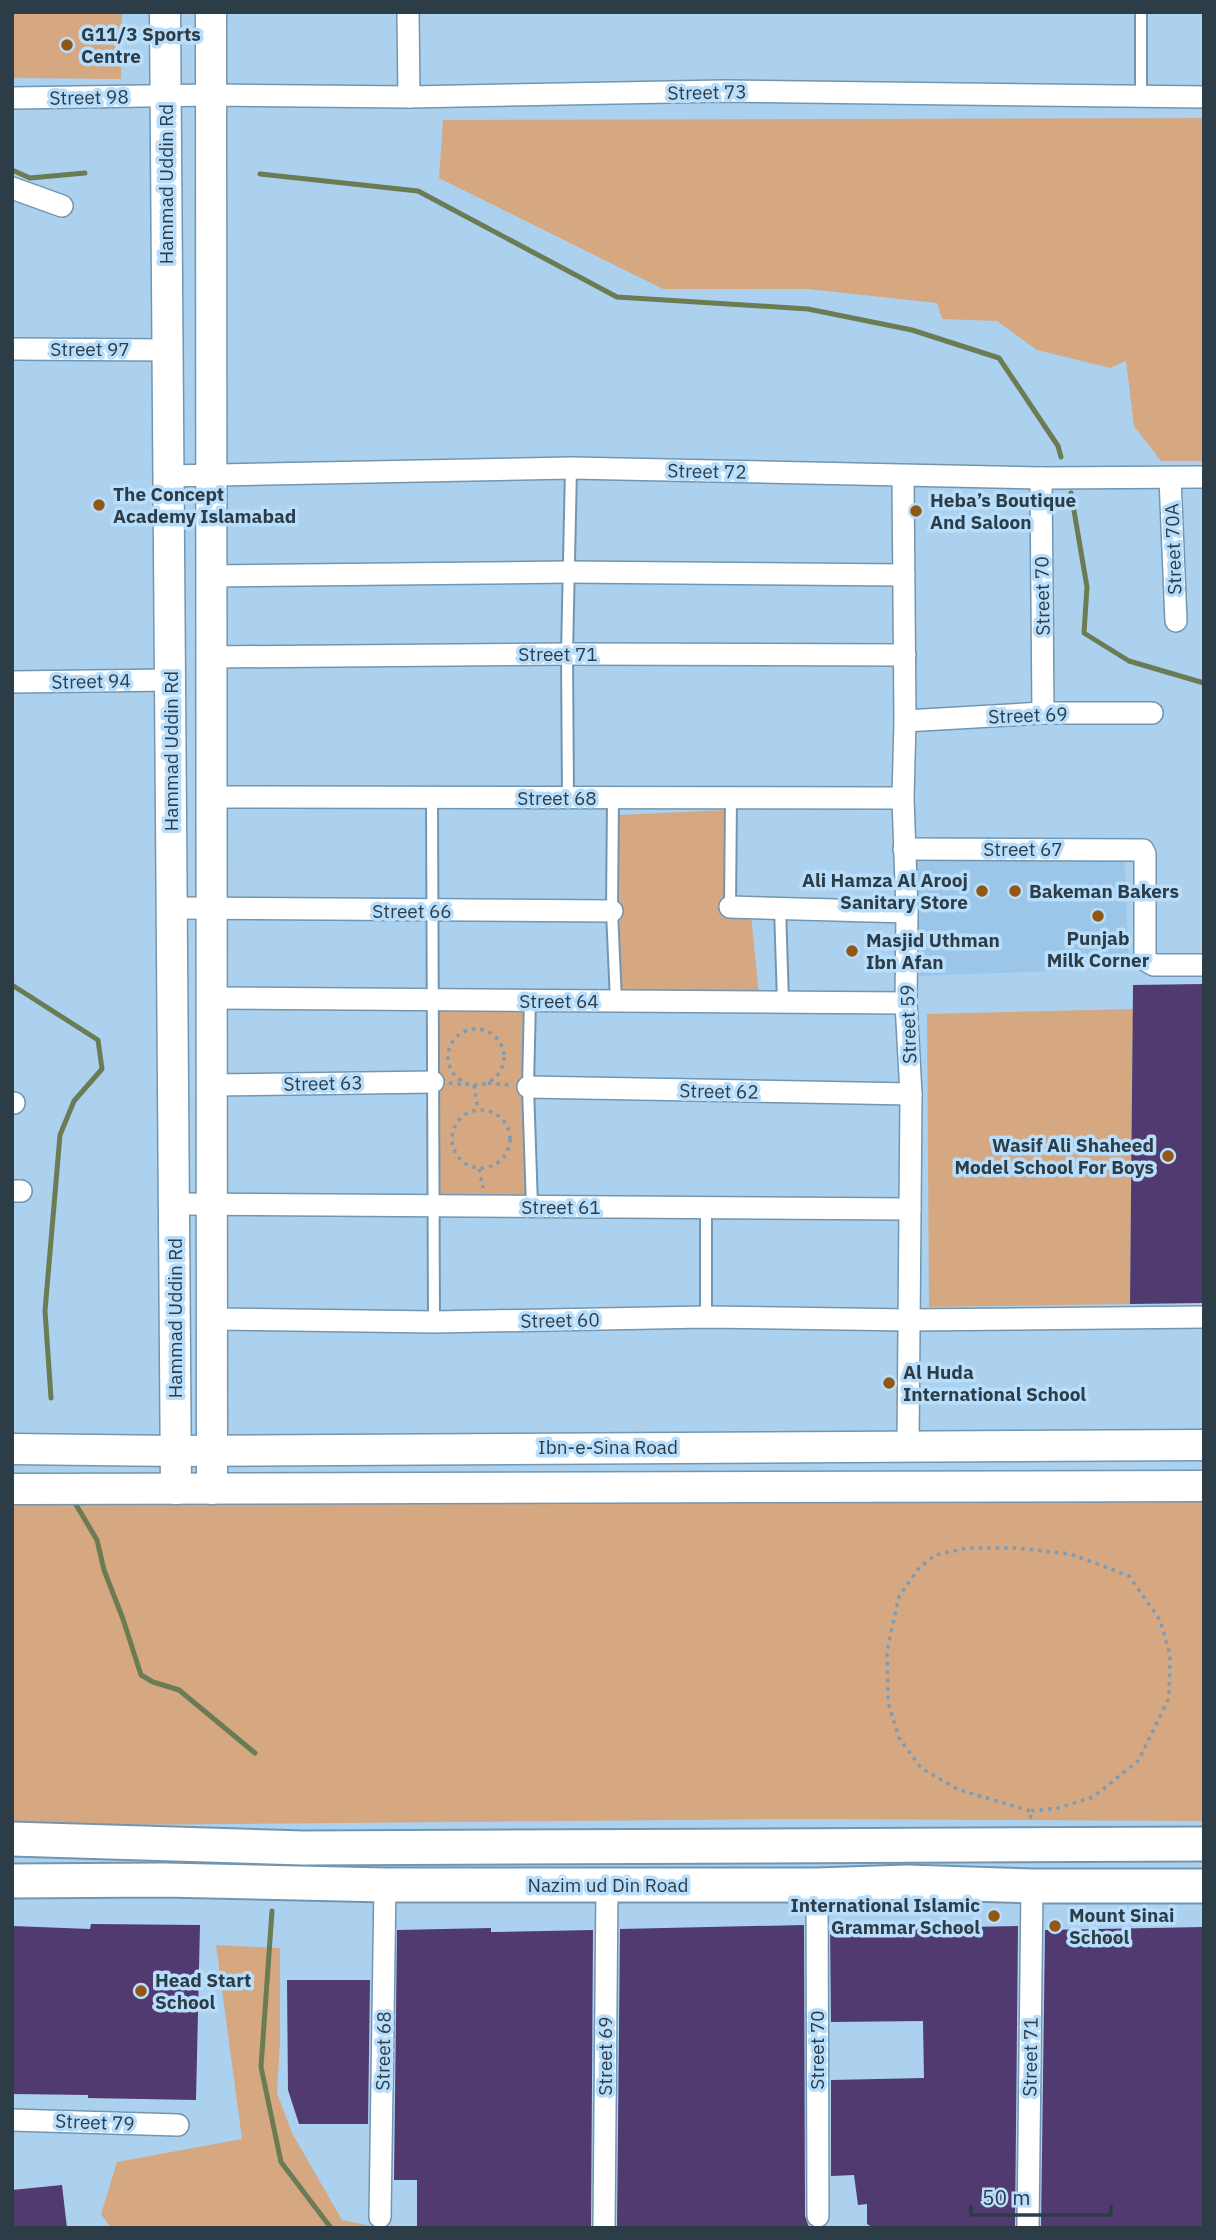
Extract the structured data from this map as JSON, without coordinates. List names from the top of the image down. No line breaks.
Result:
{"streets":{"main road":["Nazim ud Din Road"],"street":["Street 73","Street 98","Hammad Uddin Rd","Street 97","Street 72","Street 70A","Street 70","Street 71","Street 94","Street 69","Street 68","Street 67","Street 66","Street 64","Street 59","Street 63","Street 62","Street 61","Street 60","Ibn-e-Sina Road","Street 79"]},"crossings":[["Street 73","Street 98"],["Street 73","Hammad Uddin Rd"],["Street 98","Hammad Uddin Rd"],["Hammad Uddin Rd","Street 97"],["Hammad Uddin Rd","Street 72"],["Hammad Uddin Rd","Street 71"],["Hammad Uddin Rd","Street 94"],["Hammad Uddin Rd","Street 68"],["Hammad Uddin Rd","Street 66"],["Hammad Uddin Rd","Street 64"],["Hammad Uddin Rd","Street 63"],["Hammad Uddin Rd","Street 61"],["Hammad Uddin Rd","Street 60"],["Hammad Uddin Rd","Ibn-e-Sina Road"],["Street 72","Street 70A"],["Street 72","Street 70"],["Street 72","Street 59"],["Street 70","Street 69"],["Street 70","Nazim ud Din Road"],["Street 71","Street 59"],["Street 71","Nazim ud Din Road"],["Street 69","Street 59"],["Street 69","Nazim ud Din Road"],["Street 68","Street 59"],["Street 68","Nazim ud Din Road"],["Street 67","Street 59"],["Street 64","Street 59"],["Street 59","Street 62"],["Street 59","Street 61"],["Street 59","Street 60"],["Street 59","Ibn-e-Sina Road"]],"places":["G11/3 Sports Centre","The Concept Academy Islamabad","Heba’s Boutique And Saloon","Ali Hamza Al Arooj Sanitary Store","Bakeman Bakers","Punjab Milk Corner","Masjid Uthman Ibn Afan","Wasif Ali Shaheed Model School For Boys","Al Huda International School","International Islamic Grammar School","Mount Sinai School","Head Start School"],"scale_bar":"50 m"}
